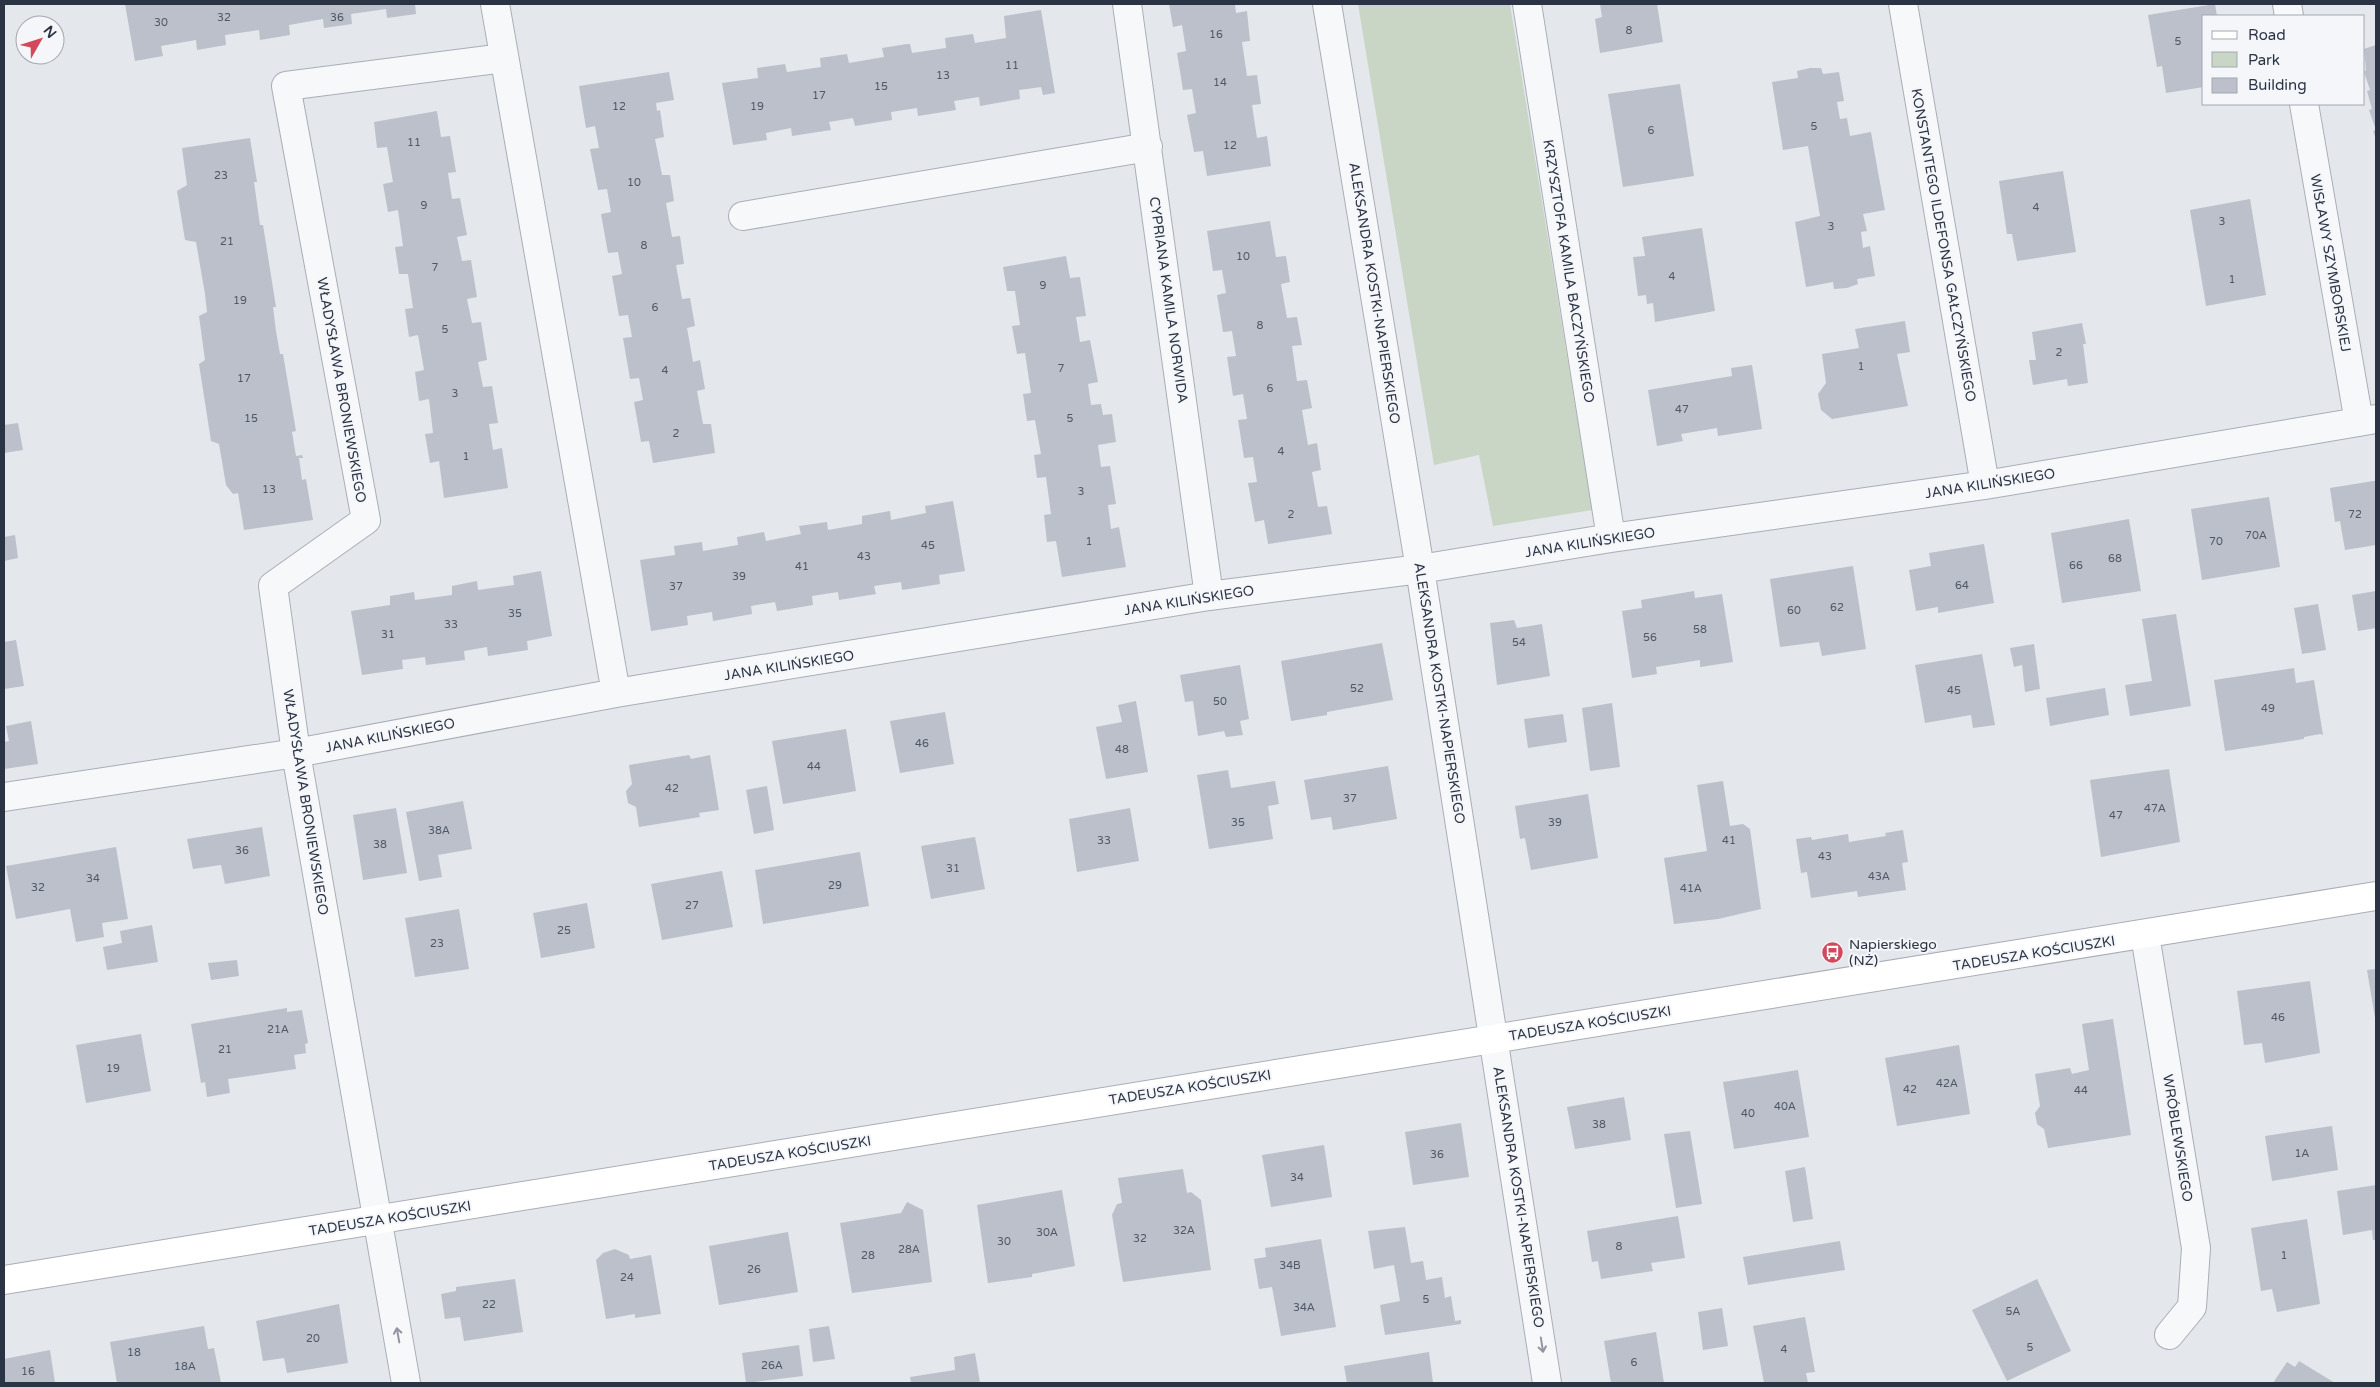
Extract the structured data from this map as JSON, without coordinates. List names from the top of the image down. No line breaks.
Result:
{"streets":{"street":["KONSTANTEGO ILDEFONSA GAŁCZYŃSKIEGO","WISŁAWY SZYMBORSKIEJ","KRZYSZTOFA KAMILA BACZYŃSKIEGO","ALEKSANDRA KOSTKI-NAPIERSKIEGO","CYPRIANA KAMILA NORWIDA","WŁADYSŁAWA BRONIEWSKIEGO","JANA KILIŃSKIEGO","TADEUSZA KOŚCIUSZKI","WRÓBLEWSKIEGO"]},"crossings":[["KONSTANTEGO ILDEFONSA GAŁCZYŃSKIEGO","JANA KILIŃSKIEGO"],["WISŁAWY SZYMBORSKIEJ","JANA KILIŃSKIEGO"],["KRZYSZTOFA KAMILA BACZYŃSKIEGO","JANA KILIŃSKIEGO"],["ALEKSANDRA KOSTKI-NAPIERSKIEGO","JANA KILIŃSKIEGO"],["ALEKSANDRA KOSTKI-NAPIERSKIEGO","TADEUSZA KOŚCIUSZKI"],["CYPRIANA KAMILA NORWIDA","JANA KILIŃSKIEGO"],["WŁADYSŁAWA BRONIEWSKIEGO","JANA KILIŃSKIEGO"],["WŁADYSŁAWA BRONIEWSKIEGO","TADEUSZA KOŚCIUSZKI"],["TADEUSZA KOŚCIUSZKI","WRÓBLEWSKIEGO"]],"places":{"bus stop":["Napierskiego (NŻ)"]},"house_numbers":["32","36","30","8","16","5","11","13","14","15","17","12","19","5","6","11","12","23","10","9","4","3","3","21","8","10","7","4","1","9","19","6","8","5","2","1","7","4","17","6","3","47","15","5","2","4","1","13","3","2","72","70A","1","70","45","43","68","66","41","39","64","37","62","60","35","33","58","31","56","54","52","45","50","49","46","48","44","42","37","47A","47","35","39","38A","33","41","38","36","43","31","43A","34","29","32","41A","27","25","23","46","21A","21","19","42A","42","44","40A","40","38","1A","36","34","32A","30A","32","30","8","28A","28","1","34B","26","24","5","22","34A","5A","20","5","4","18","6","26A","18A","16"],"legend":["Road","Park","Building"],"north":"top right"}
